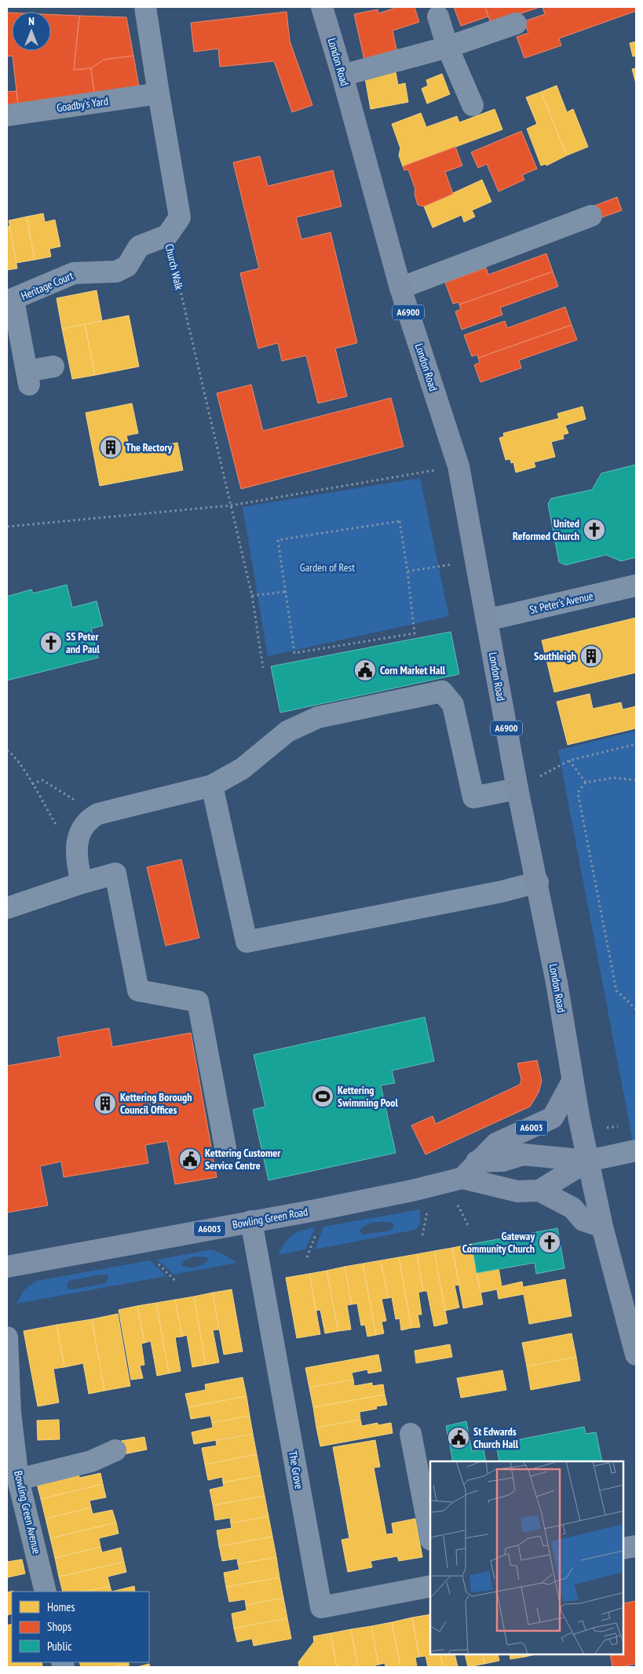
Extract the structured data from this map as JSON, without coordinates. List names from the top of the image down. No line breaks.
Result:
{"streets":{"main road":["London Road","A6900","A6003","Bowling Green Road"],"street":["Goadby's Yard","Church Walk","Heritage Court","St Peter's Avenue","The Grove","Bowling Green Avenue"]},"crossings":[["London Road","St Peter's Avenue"],["London Road","A6003"],["London Road","Bowling Green Road"],["Goadby's Yard","Church Walk"],["Church Walk","Heritage Court"],["A6003","Bowling Green Road"],["Bowling Green Road","The Grove"]],"parks":["Garden of Rest"],"places":{"building":["The Rectory","Southleigh","Kettering Borough Council Offices"],"church":["United Reformed Church","SS Peter and Paul","Gateway Community Church"],"public building":["Corn Market Hall","Kettering Customer Service Centre","St Edwards Church Hall"],"sports":["Kettering Swimming Pool"]},"legend":["Homes","Shops","Public"],"north":"top"}
